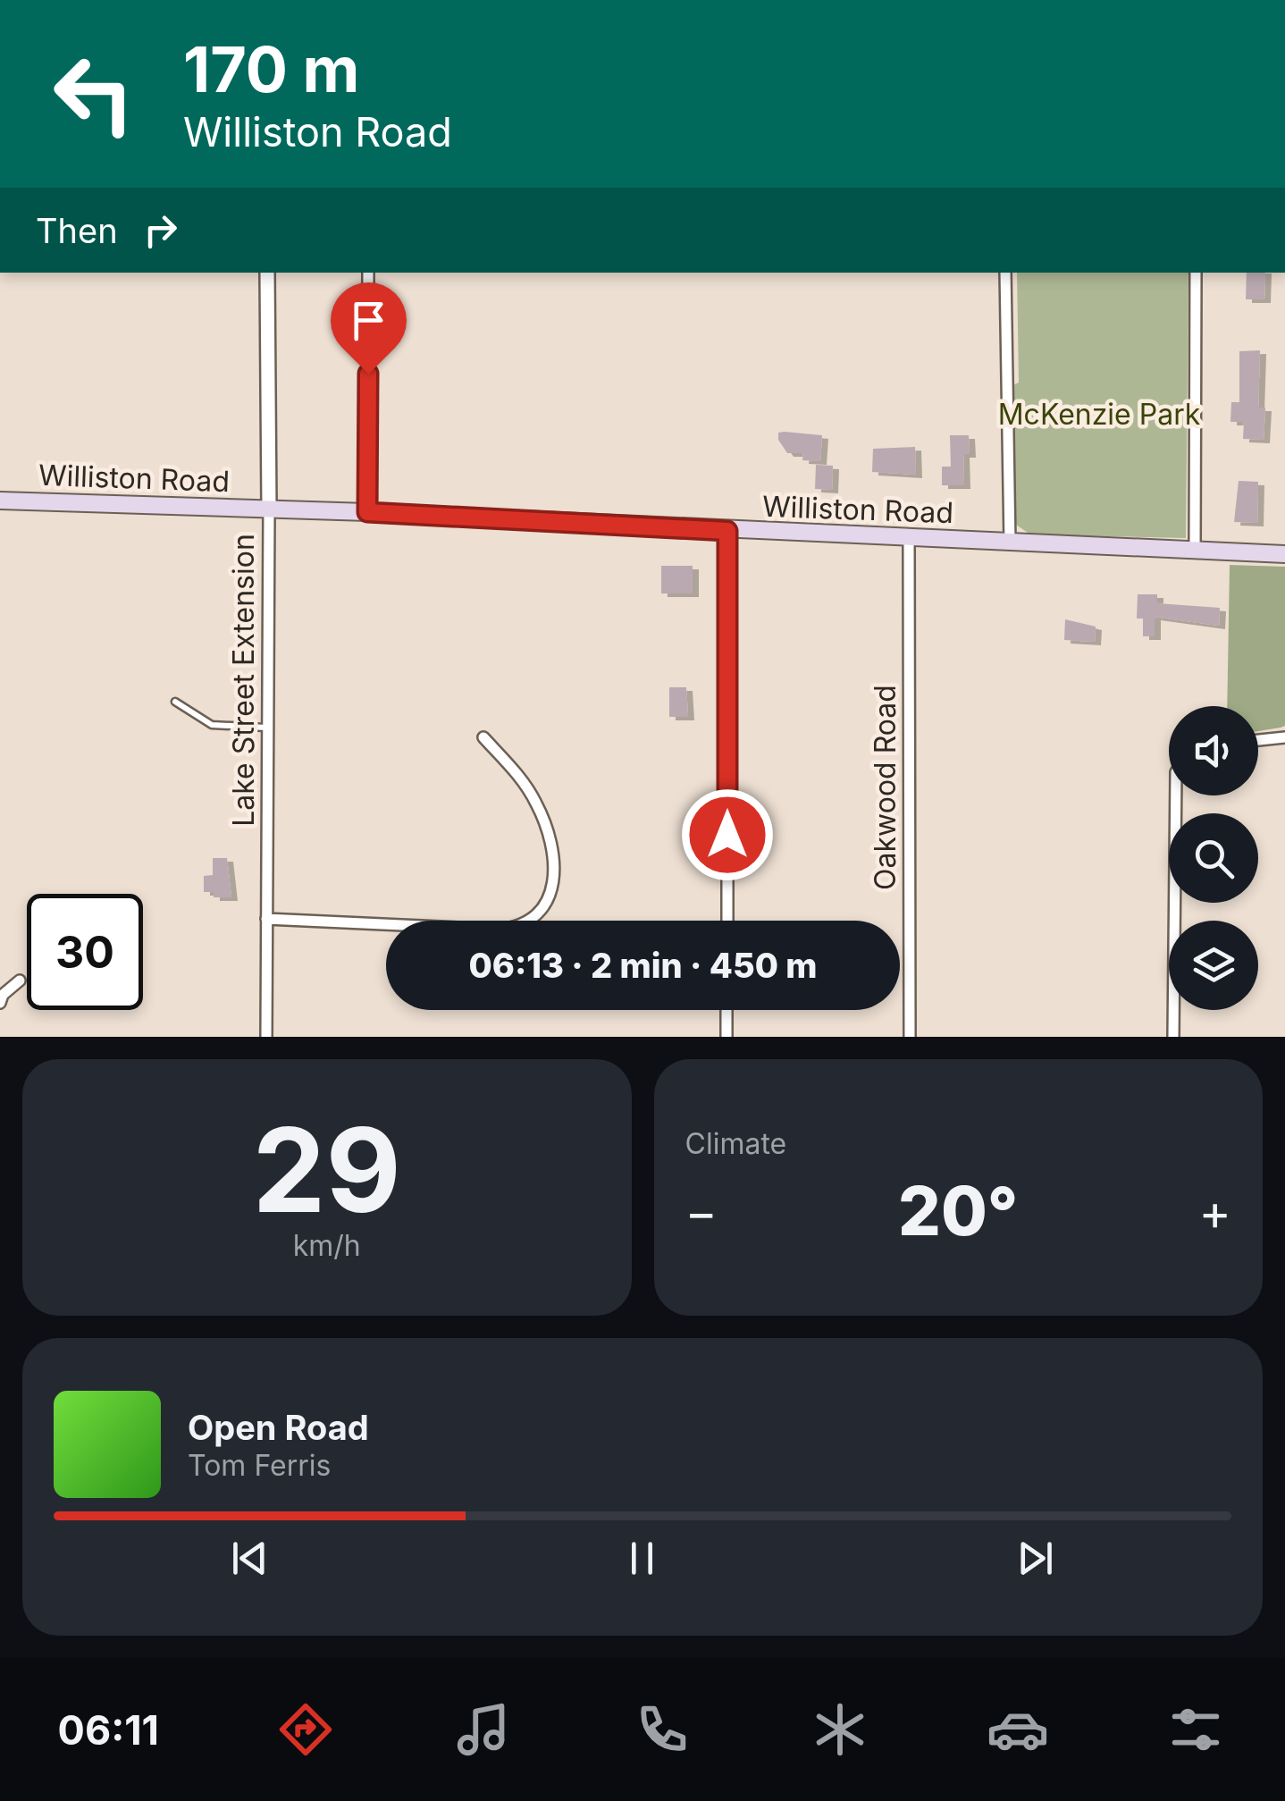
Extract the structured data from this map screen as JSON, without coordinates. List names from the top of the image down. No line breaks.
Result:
{"streets":{"main road":["Williston Road"],"street":["Lake Street Extension","Oakwood Road"]},"crossings":[["Williston Road","Lake Street Extension"],["Williston Road","Oakwood Road"]],"parks":["McKenzie Park"],"page":{"turn":["170 m","Williston Road"],"then":"Then","limit":"30","trip":"06:13 · 2 min · 450 m","tile":[["29","km/h"],"Climate"],"heat":["−","20°","+"],"song":["Open Road","Tom Ferris"],"tabs":"06:11"}}
